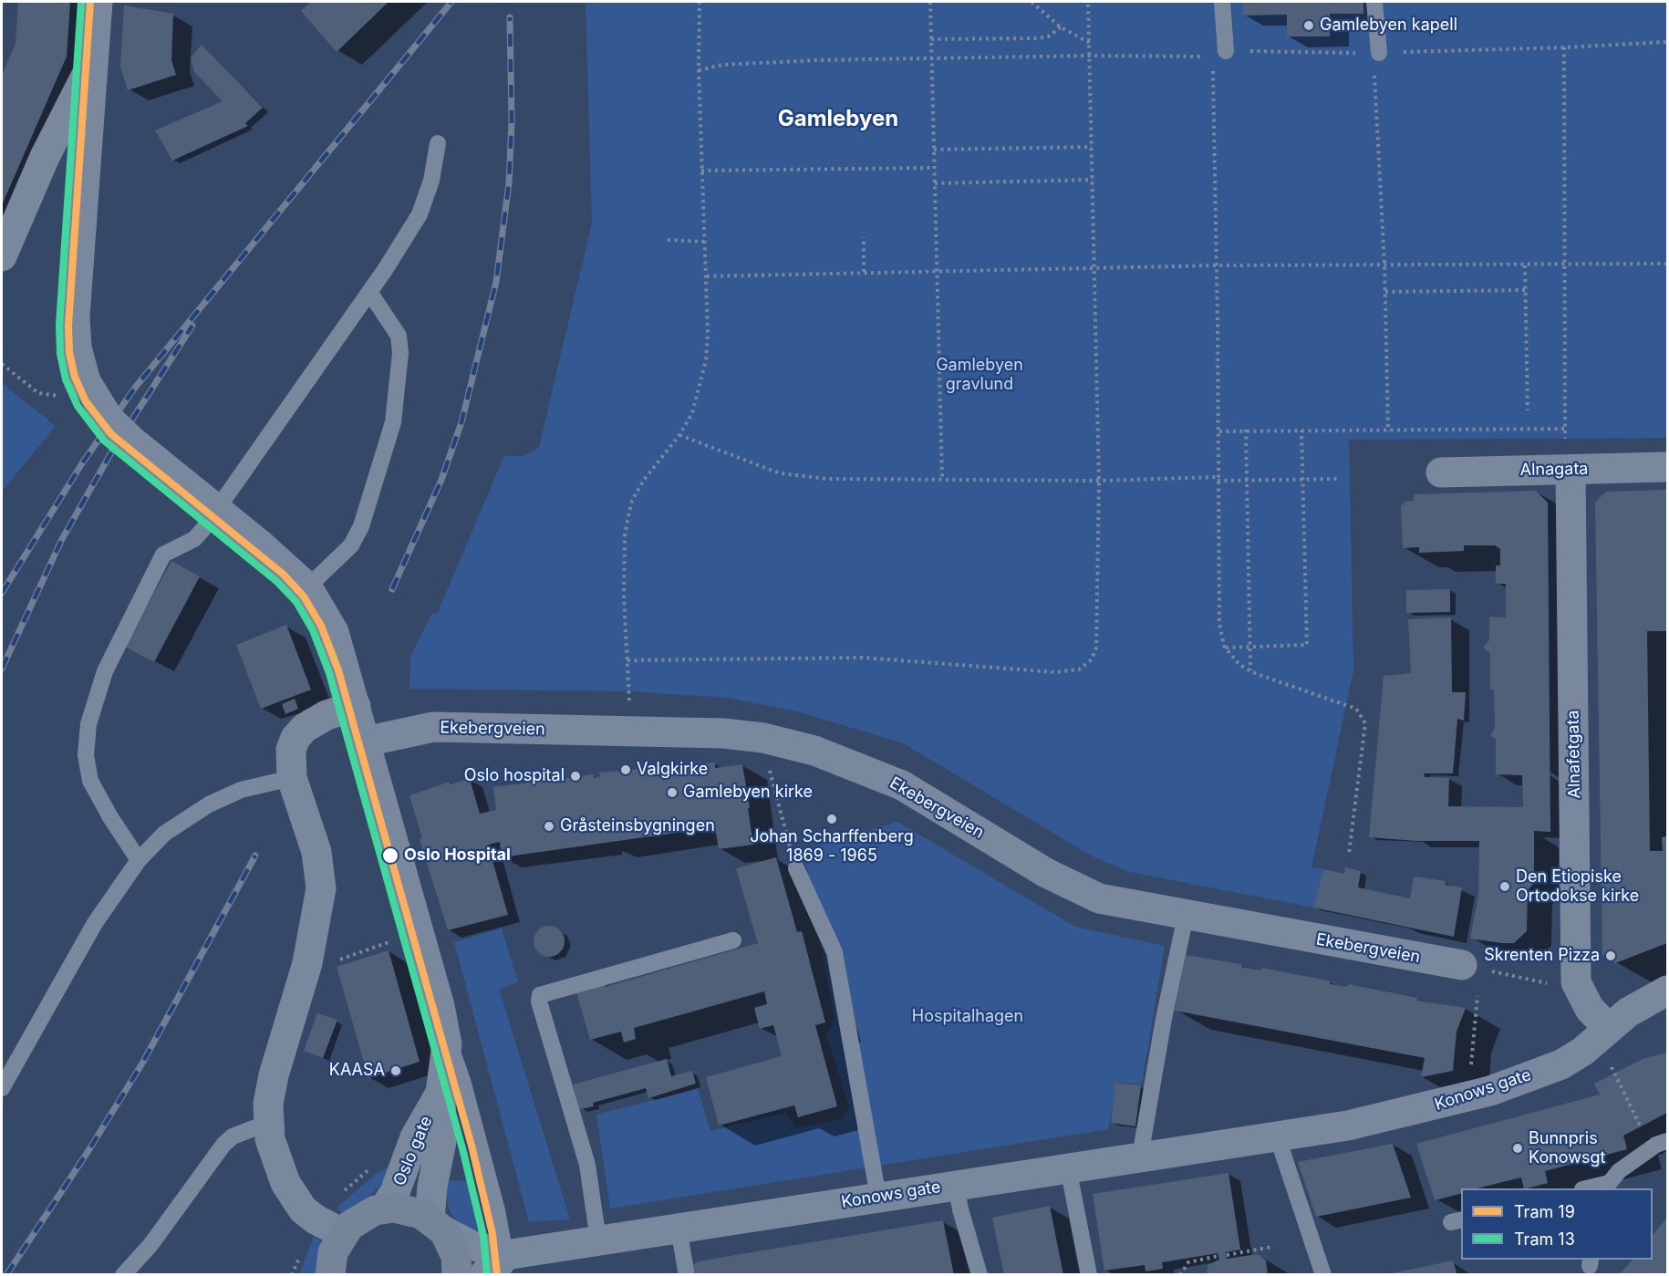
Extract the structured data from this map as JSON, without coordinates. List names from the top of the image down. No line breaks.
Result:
{"streets":{"street":["Alnagata","Ekebergveien","Alnafetgata","Konows gate","Oslo gate"]},"crossings":[["Alnagata","Alnafetgata"],["Ekebergveien","Oslo gate"],["Alnafetgata","Konows gate"],["Konows gate","Oslo gate"]],"districts":["Gamlebyen"],"parks":["Gamlebyen gravlund","Hospitalhagen"],"places":["Gamlebyen kapell","Valgkirke","Oslo hospital","Gamlebyen kirke","Johan Scharffenberg 1869 - 1965","Gråsteinsbygningen","Oslo Hospital","Den Etiopiske Ortodokse kirke","Skrenten Pizza","KAASA","Bunnpris Konowsgt"],"lines":["tram line 19","tram line 13"],"legend":["Tram 19","Tram 13"]}
